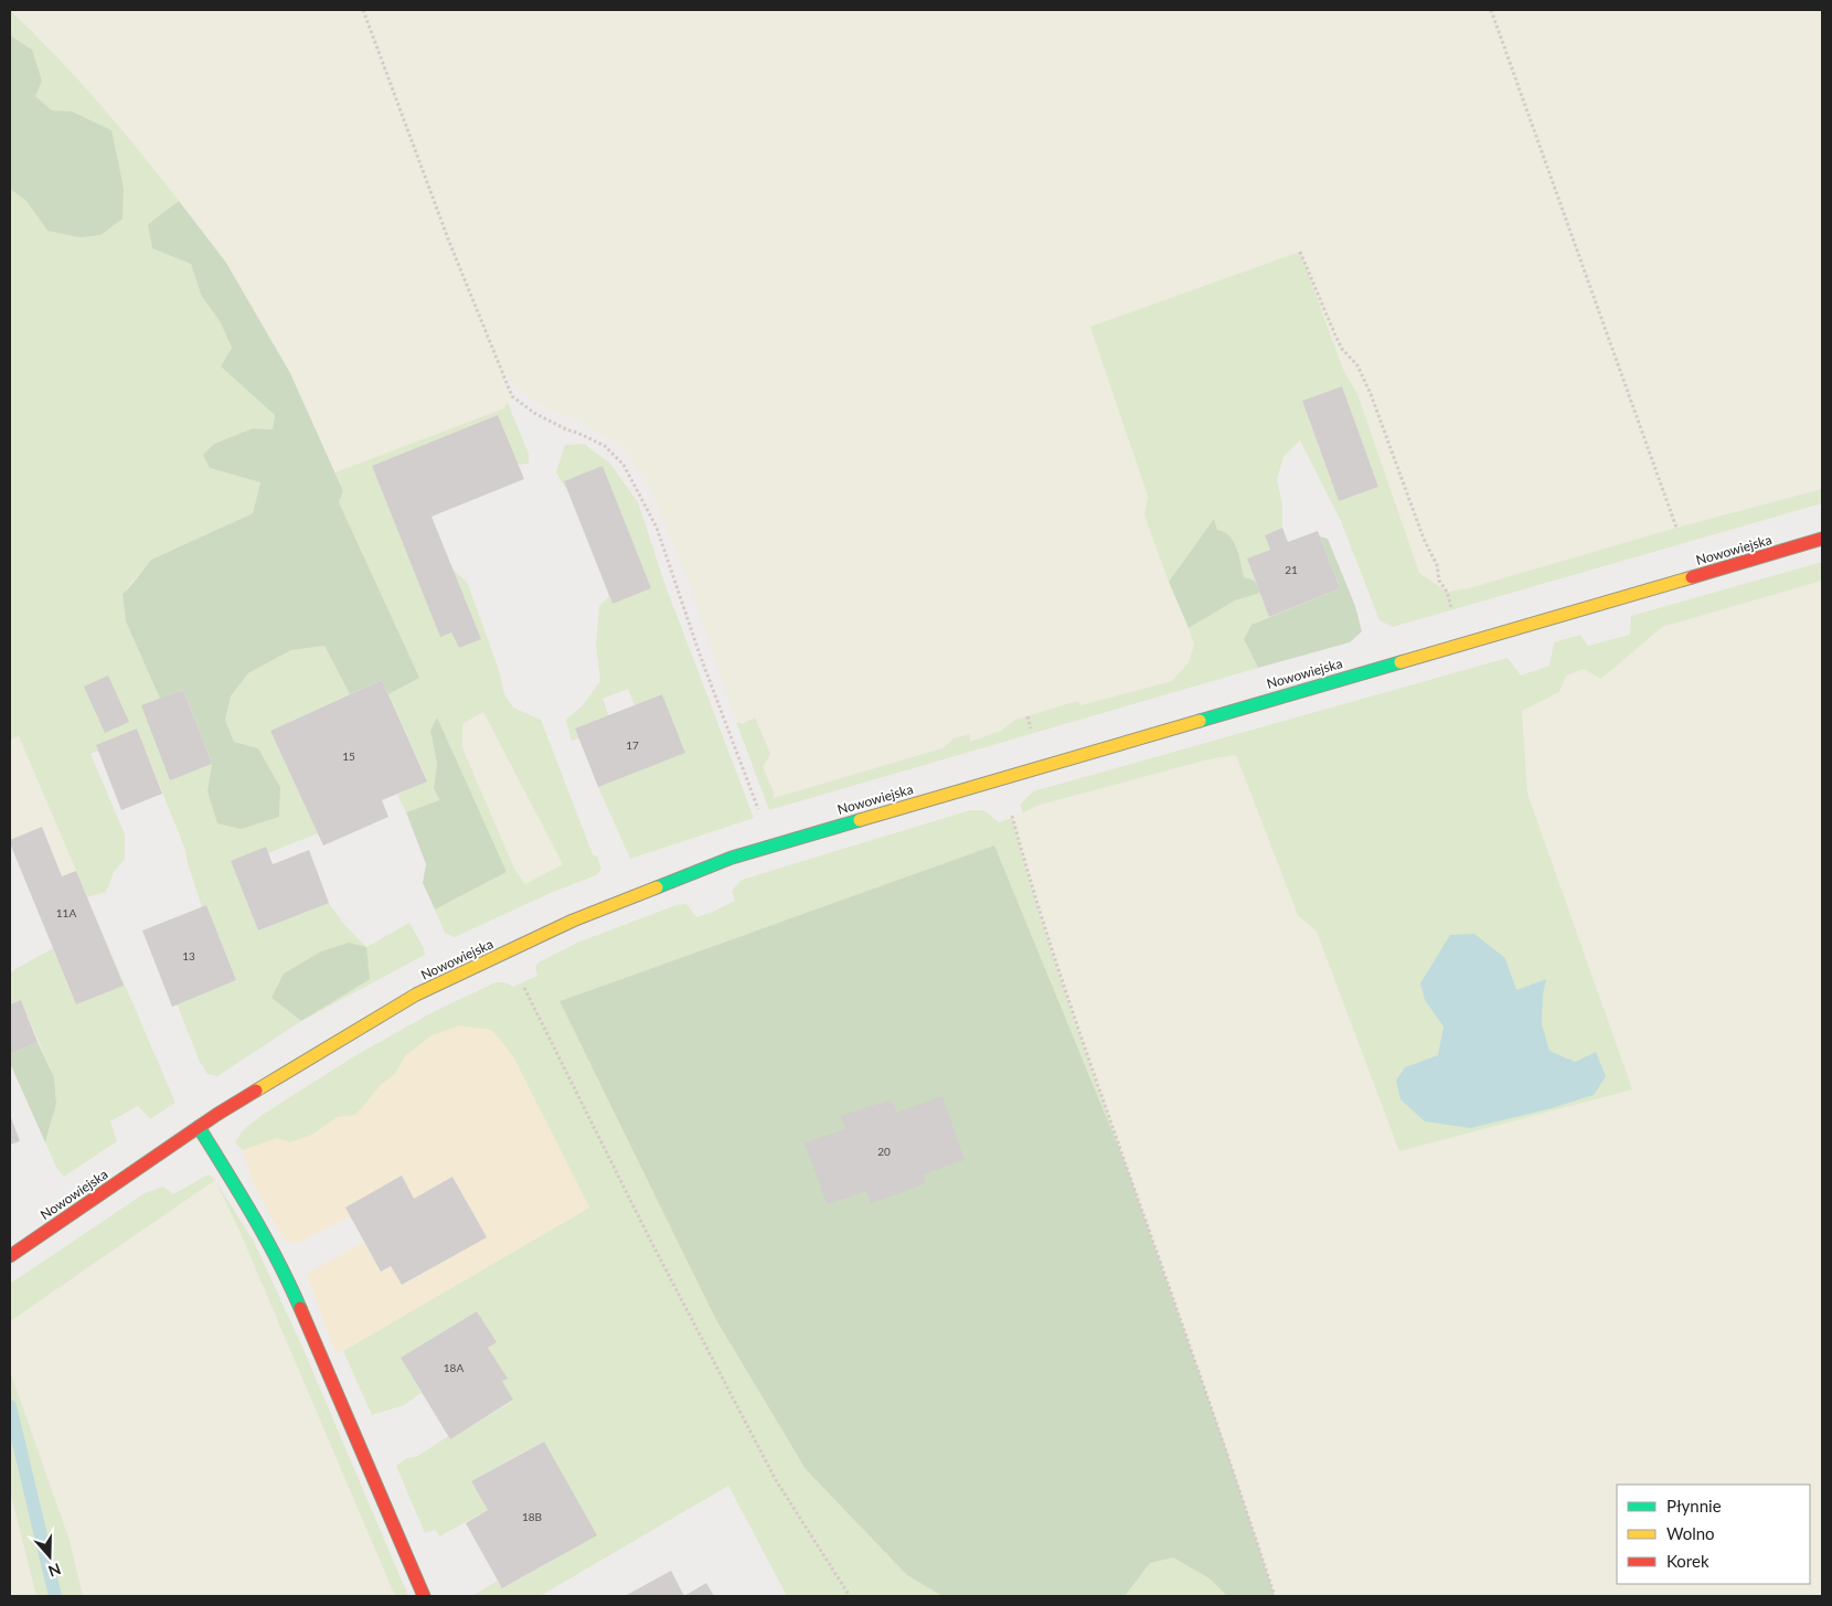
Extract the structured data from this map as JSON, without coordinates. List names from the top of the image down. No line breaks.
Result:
{"streets":{"street":["Nowowiejska"]},"house_numbers":["21","17","15","11A","13","20","18A","18B"],"legend":["Płynnie","Wolno","Korek"],"north":"bottom"}
